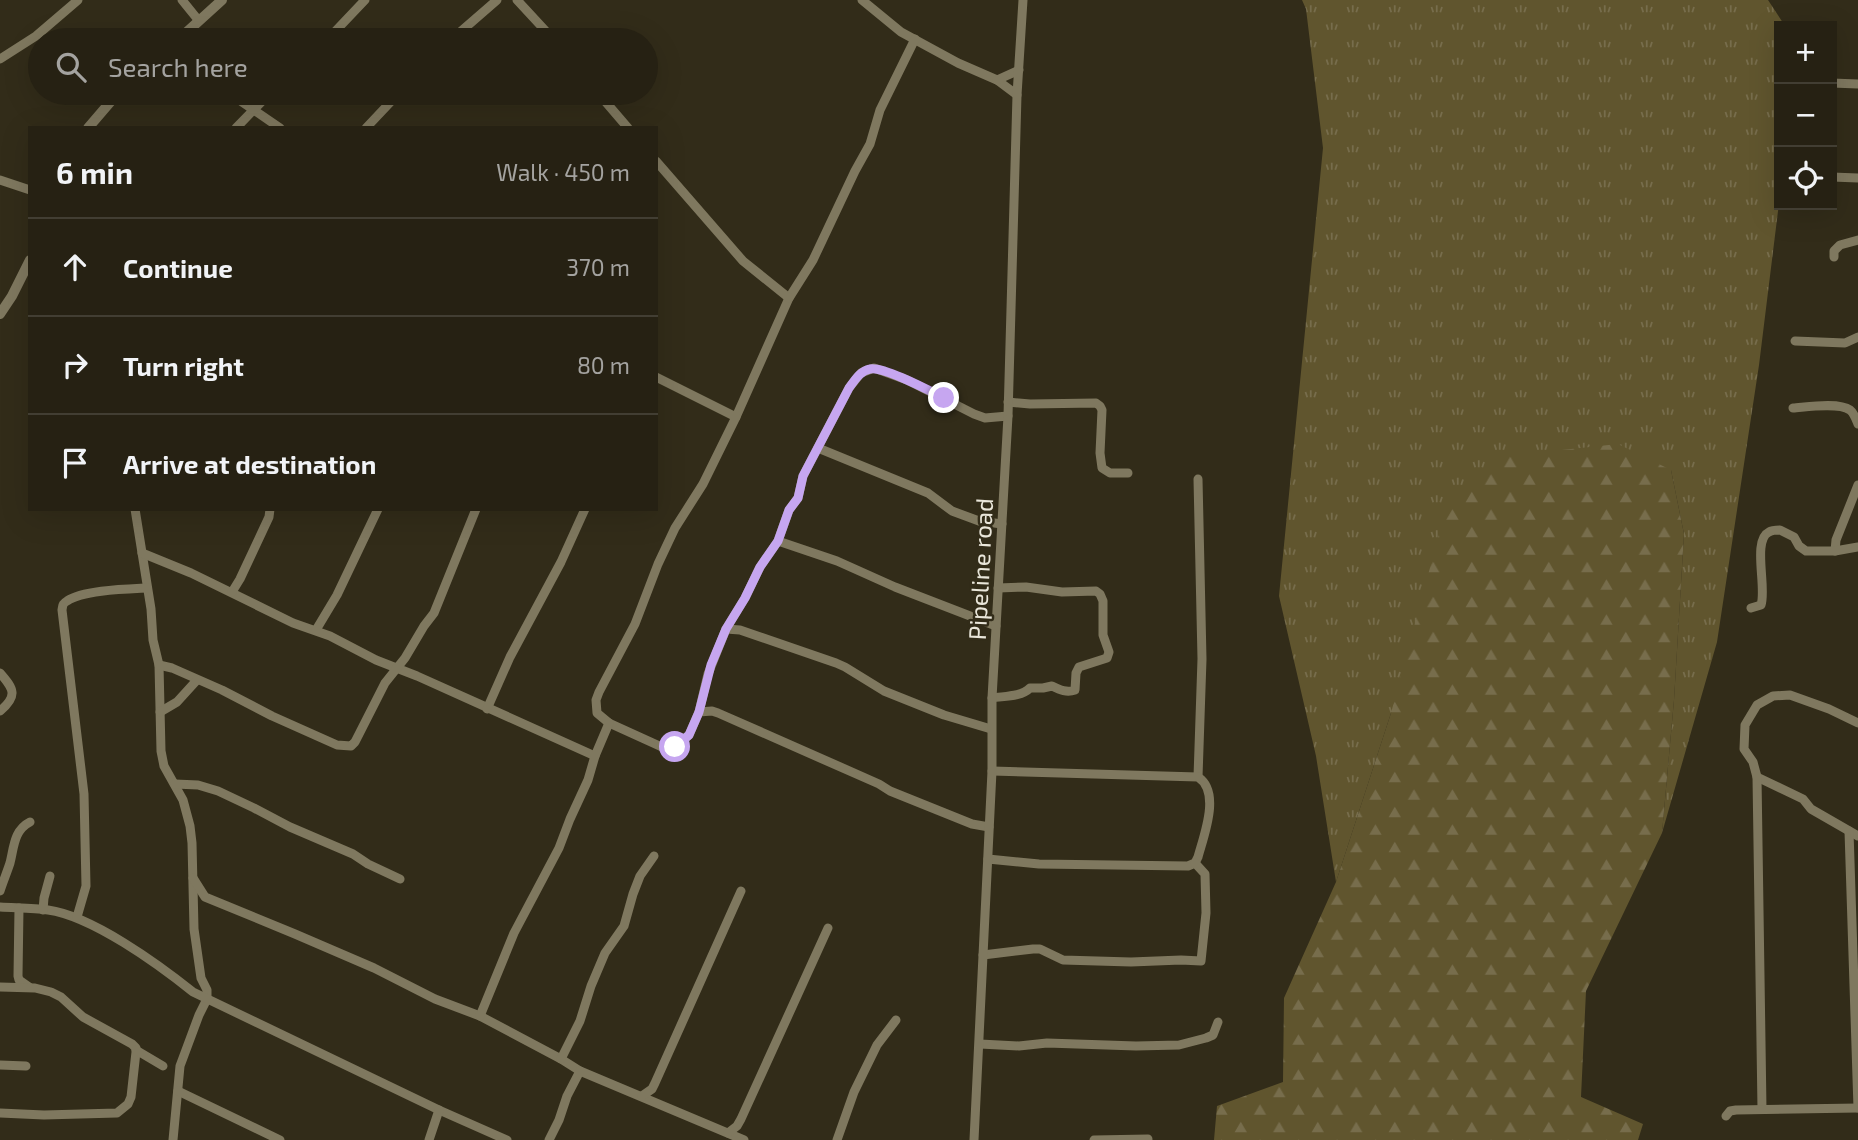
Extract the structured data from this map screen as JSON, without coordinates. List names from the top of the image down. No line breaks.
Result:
{"streets":{"street":["Pipeline road"]},"page":{"map_buttons":["+","−"],"search":"Search here","heading":["6 min","Walk · 450 m"],"list":[["Continue","370 m"],["Turn right","80 m"],"Arrive at destination"]}}
